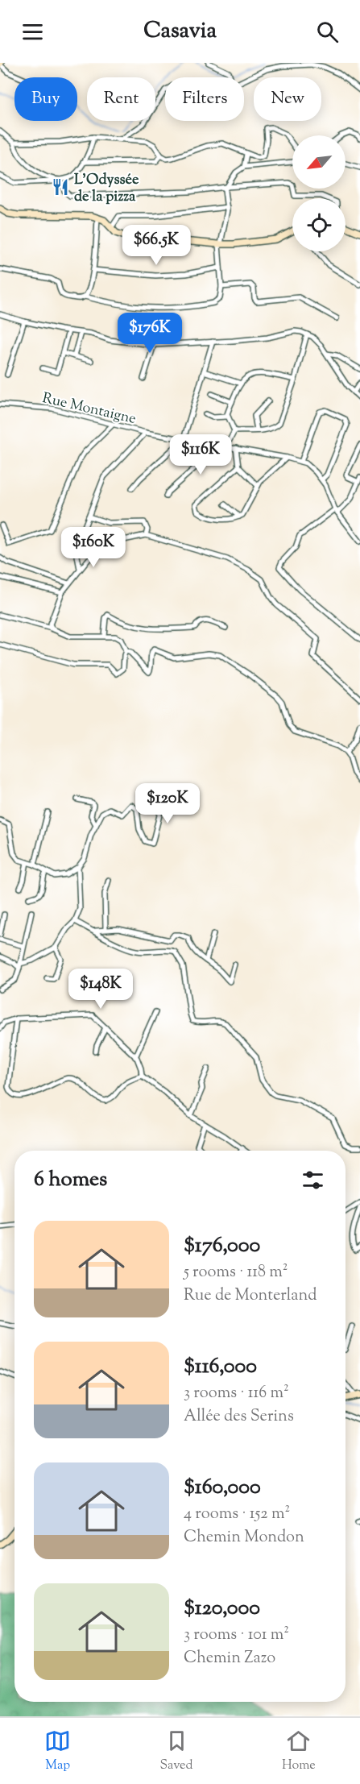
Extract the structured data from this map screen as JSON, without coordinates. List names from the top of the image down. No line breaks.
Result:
{"streets":{"street":["Rue Montaigne"]},"places":{"restaurant":["L'Odyssée de la pizza"]},"north":"bottom left","page":{"header":"Casavia","chip":["Buy","Rent","Filters","New"],"price":["$66.5K","$176K","$116K","$160K","$120K","$148K"],"heading":"6 homes","list":[{"name":"$176,000","note":"5 rooms · 118 m² · Rue de Monterland"},{"name":"$116,000","note":"3 rooms · 116 m² · Allée des Serins"},{"name":"$160,000","note":"4 rooms · 152 m² · Chemin Mondon"},{"name":"$120,000","note":"3 rooms · 101 m² · Chemin Zazo"}],"tabs":["Map","Saved","Home"]}}
